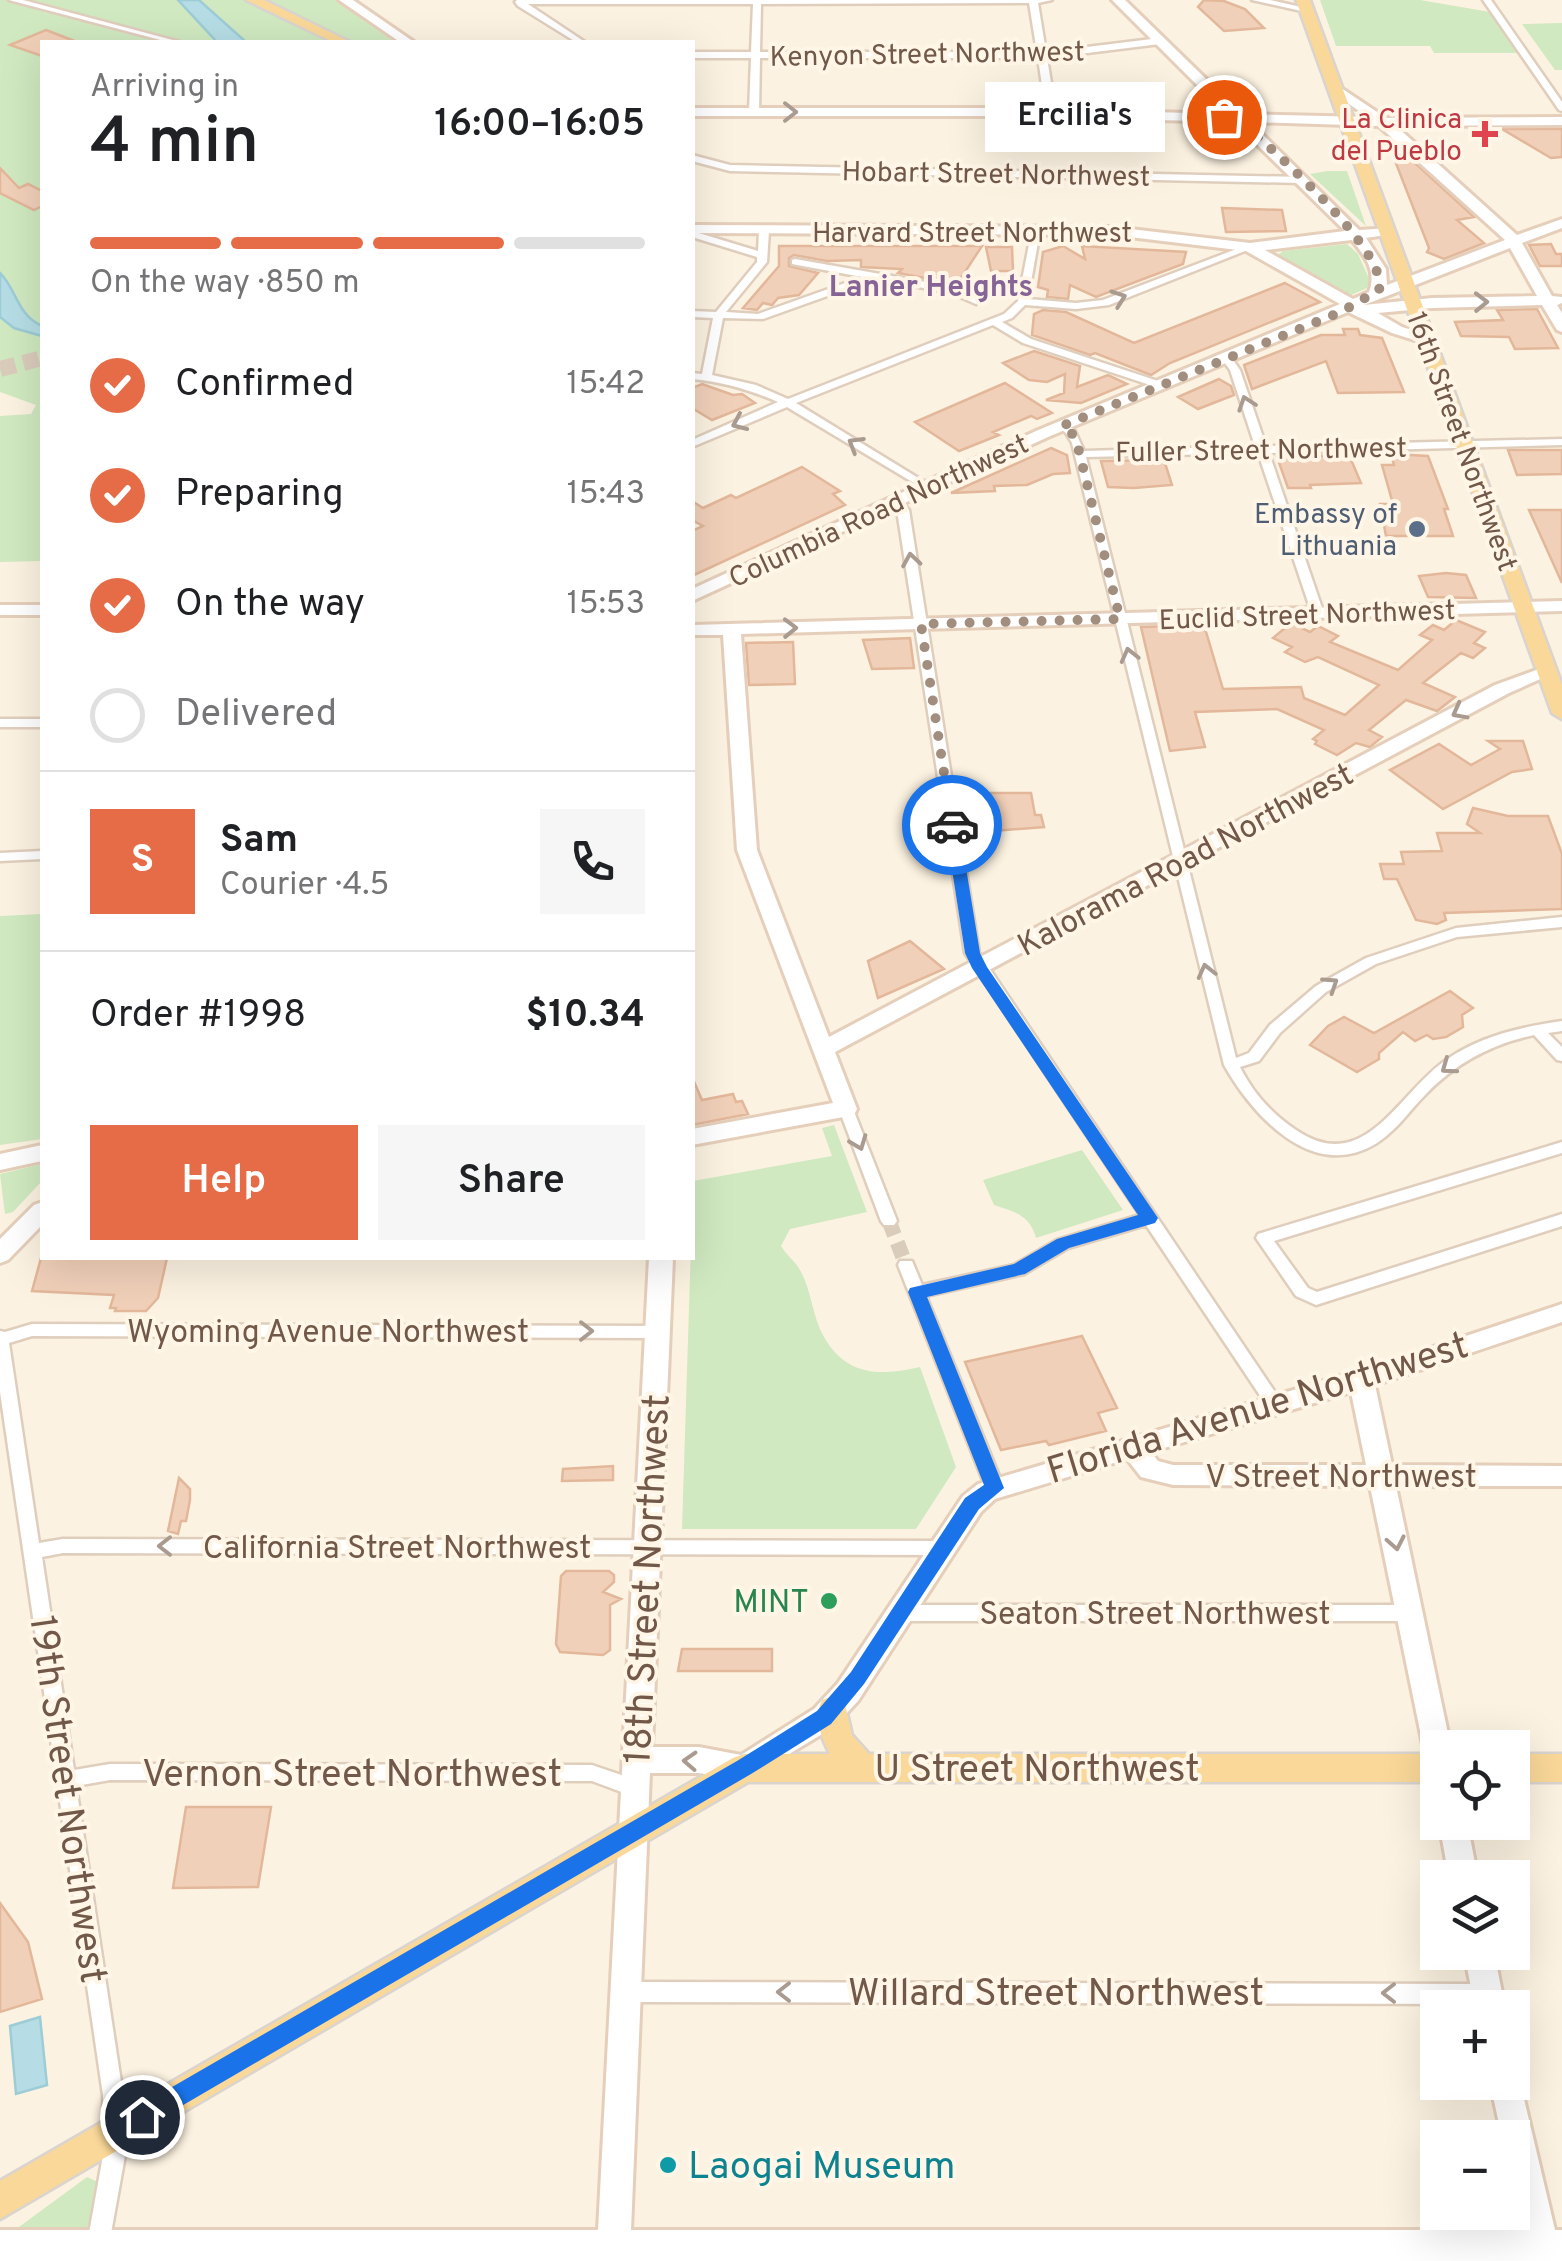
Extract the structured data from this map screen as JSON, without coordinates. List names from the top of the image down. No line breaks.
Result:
{"streets":{"main road":["16th Street Northwest","Florida Avenue Northwest","U Street Northwest"],"street":["Kenyon Street Northwest","Hobart Street Northwest","Harvard Street Northwest","Fuller Street Northwest","Columbia Road Northwest","Euclid Street Northwest","Kalorama Road Northwest","Wyoming Avenue Northwest","V Street Northwest","California Street Northwest","18th Street Northwest","Seaton Street Northwest","Vernon Street Northwest","19th Street Northwest","Willard Street Northwest"]},"crossings":[["Harvard Street Northwest","16th Street Northwest"],["Harvard Street Northwest","Columbia Road Northwest"],["16th Street Northwest","Fuller Street Northwest"],["16th Street Northwest","Columbia Road Northwest"],["16th Street Northwest","Euclid Street Northwest"],["16th Street Northwest","Kalorama Road Northwest"],["Wyoming Avenue Northwest","18th Street Northwest"],["Wyoming Avenue Northwest","19th Street Northwest"],["Florida Avenue Northwest","V Street Northwest"],["Florida Avenue Northwest","California Street Northwest"],["Florida Avenue Northwest","18th Street Northwest"],["Florida Avenue Northwest","Seaton Street Northwest"],["Florida Avenue Northwest","U Street Northwest"],["Florida Avenue Northwest","19th Street Northwest"],["California Street Northwest","18th Street Northwest"],["California Street Northwest","19th Street Northwest"],["18th Street Northwest","U Street Northwest"],["18th Street Northwest","Vernon Street Northwest"],["18th Street Northwest","Willard Street Northwest"],["U Street Northwest","Vernon Street Northwest"],["Vernon Street Northwest","19th Street Northwest"]],"one_way":["Wyoming Avenue Northwest","California Street Northwest","Willard Street Northwest"],"districts":["Lanier Heights"],"places":{"other":["Ercilia's","Embassy of Lithuania","MINT","Laogai Museum"],"health":["La Clinica del Pueblo"]},"page":{"heading":["4 min","Arriving in","16:00–16:05"],"panel":["Sam","Courier · 4.5","Order #1998","$10.34"],"bubble":"Ercilia's","bar":"On the way · 850 m","list":[["Confirmed","15:42"],["Preparing","15:43"],["On the way","15:53"],"Delivered"],"round":"S","buttons":["Help","Share"],"map_buttons":["+","−"]}}
